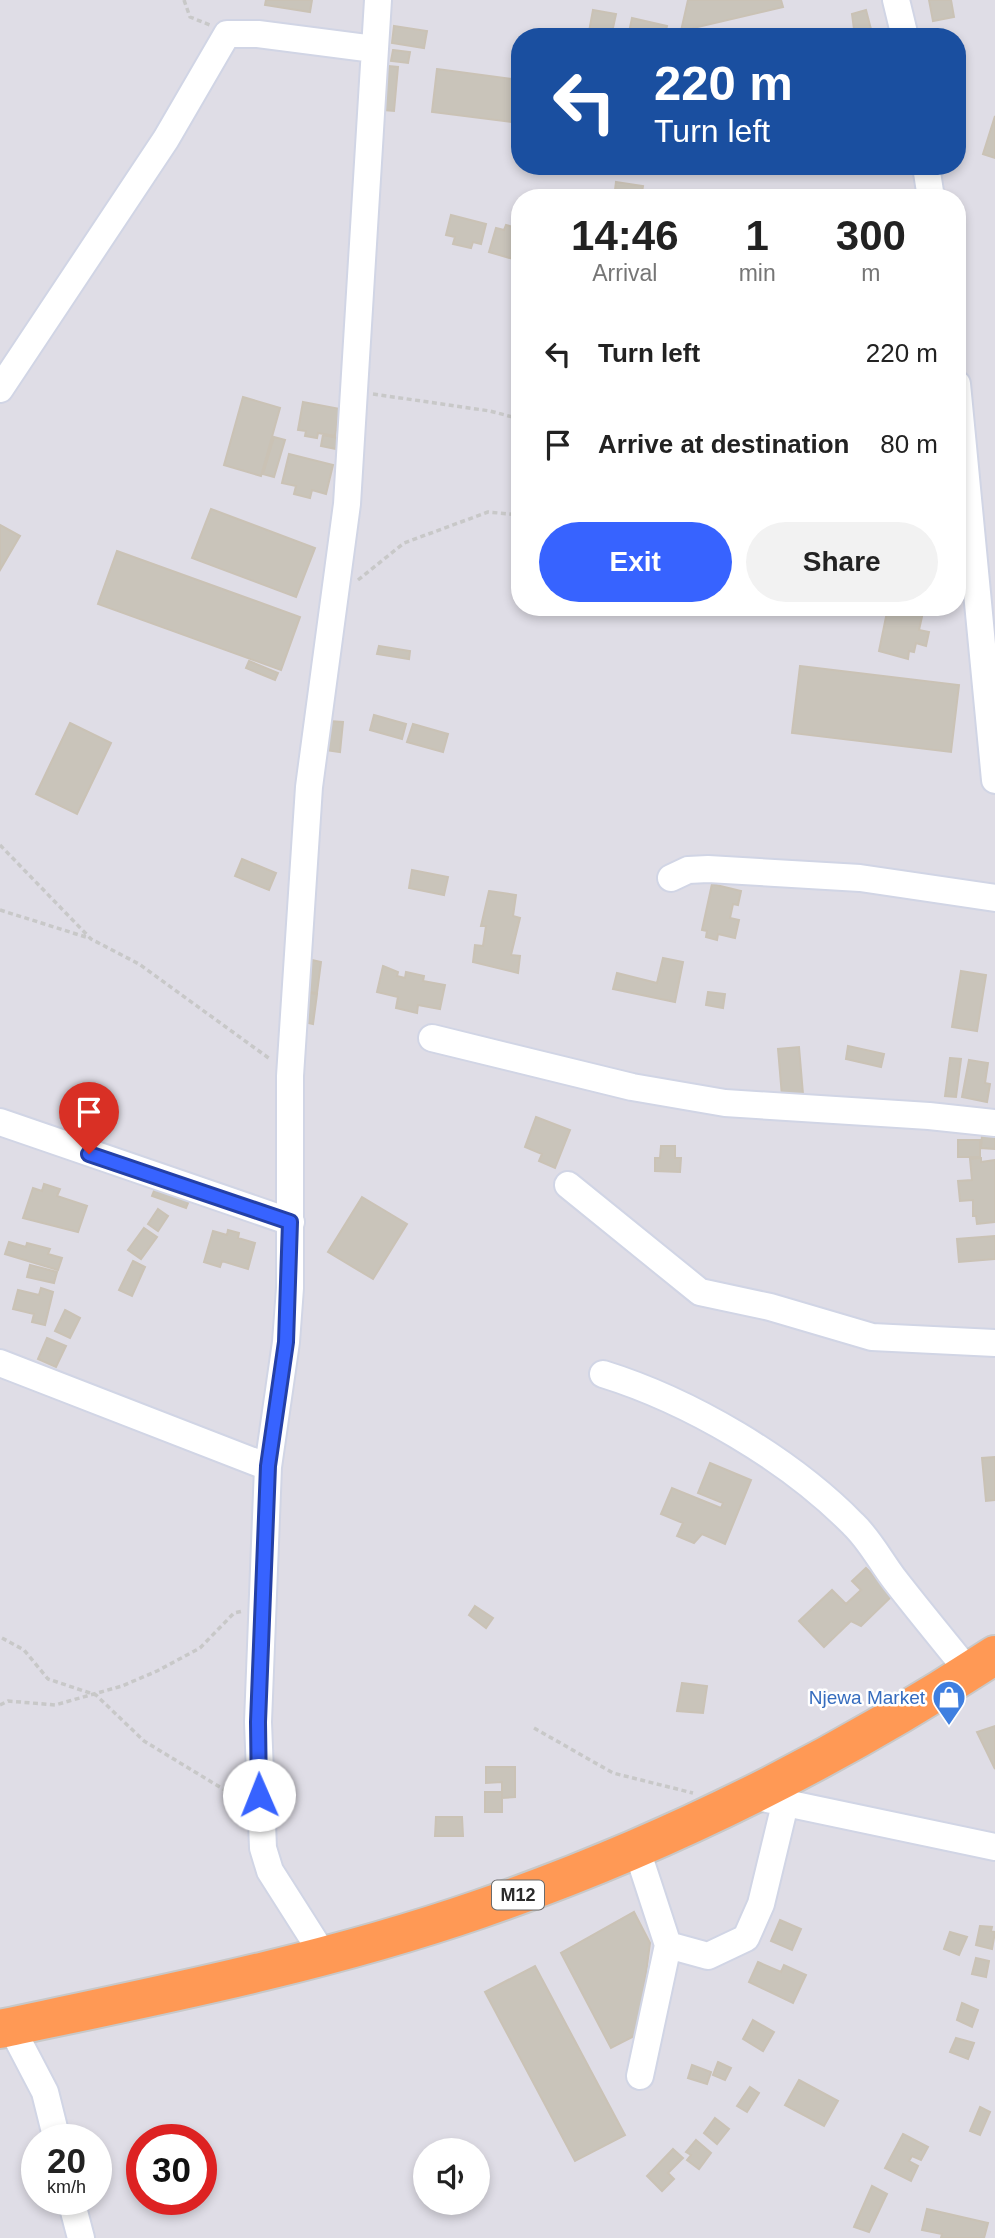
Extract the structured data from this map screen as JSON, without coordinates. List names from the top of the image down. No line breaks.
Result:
{"streets":{"highway":["M12"]},"places":{"shop":["Njewa Market"]},"page":{"turn":["220 m","Turn left"],"eta":["14:46","Arrival","1","min","300","m"],"list":[{"name":"Turn left","value":"220 m"},{"name":"Arrive at destination","value":"80 m"}],"buttons":["Exit","Share"],"speed":"20 km/h","limit":"30"}}
